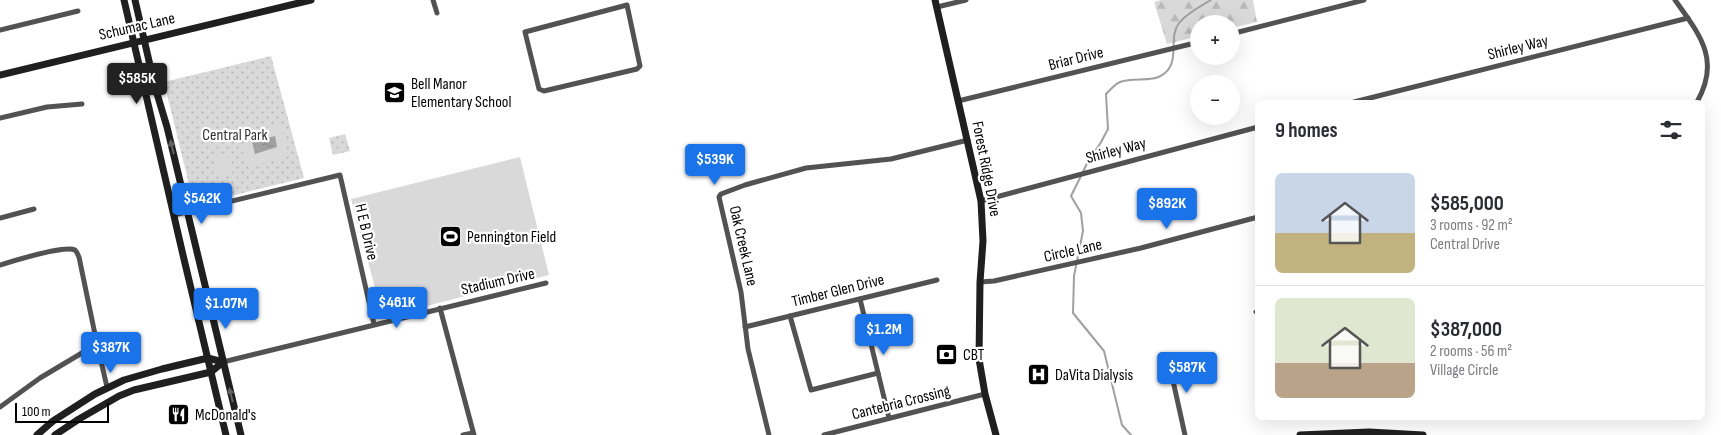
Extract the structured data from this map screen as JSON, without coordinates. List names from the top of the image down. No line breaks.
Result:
{"streets":{"main road":["Schumac Lane","Forest Ridge Drive"],"street":["Shirley Way","Briar Drive","H E B Drive","Oak Creek Lane","Circle Lane","Stadium Drive","Timber Glen Drive","Cantebria Crossing"]},"crossings":[["Shirley Way","Forest Ridge Drive"],["Briar Drive","Forest Ridge Drive"],["Forest Ridge Drive","Oak Creek Lane"],["Forest Ridge Drive","Circle Lane"],["Forest Ridge Drive","Cantebria Crossing"],["H E B Drive","Stadium Drive"],["Oak Creek Lane","Timber Glen Drive"]],"parks":["Central Park"],"places":{"school or university":["Bell Manor Elementary School"],"sports":["Pennington Field"],"bank":["CBT"],"hospital":["DaVita Dialysis"],"restaurant":["McDonald's"]},"scale_bar":"100 m","page":{"map_buttons":["+","−"],"price":["$585K","$539K","$542K","$892K","$461K","$1.07M","$1.2M","$387K","$587K"],"heading":"9 homes","list":[{"name":"$585,000","note":"3 rooms · 92 m² · Central Drive"},{"name":"$387,000","note":"2 rooms · 56 m² · Village Circle"}],"scale":"100 m"}}
